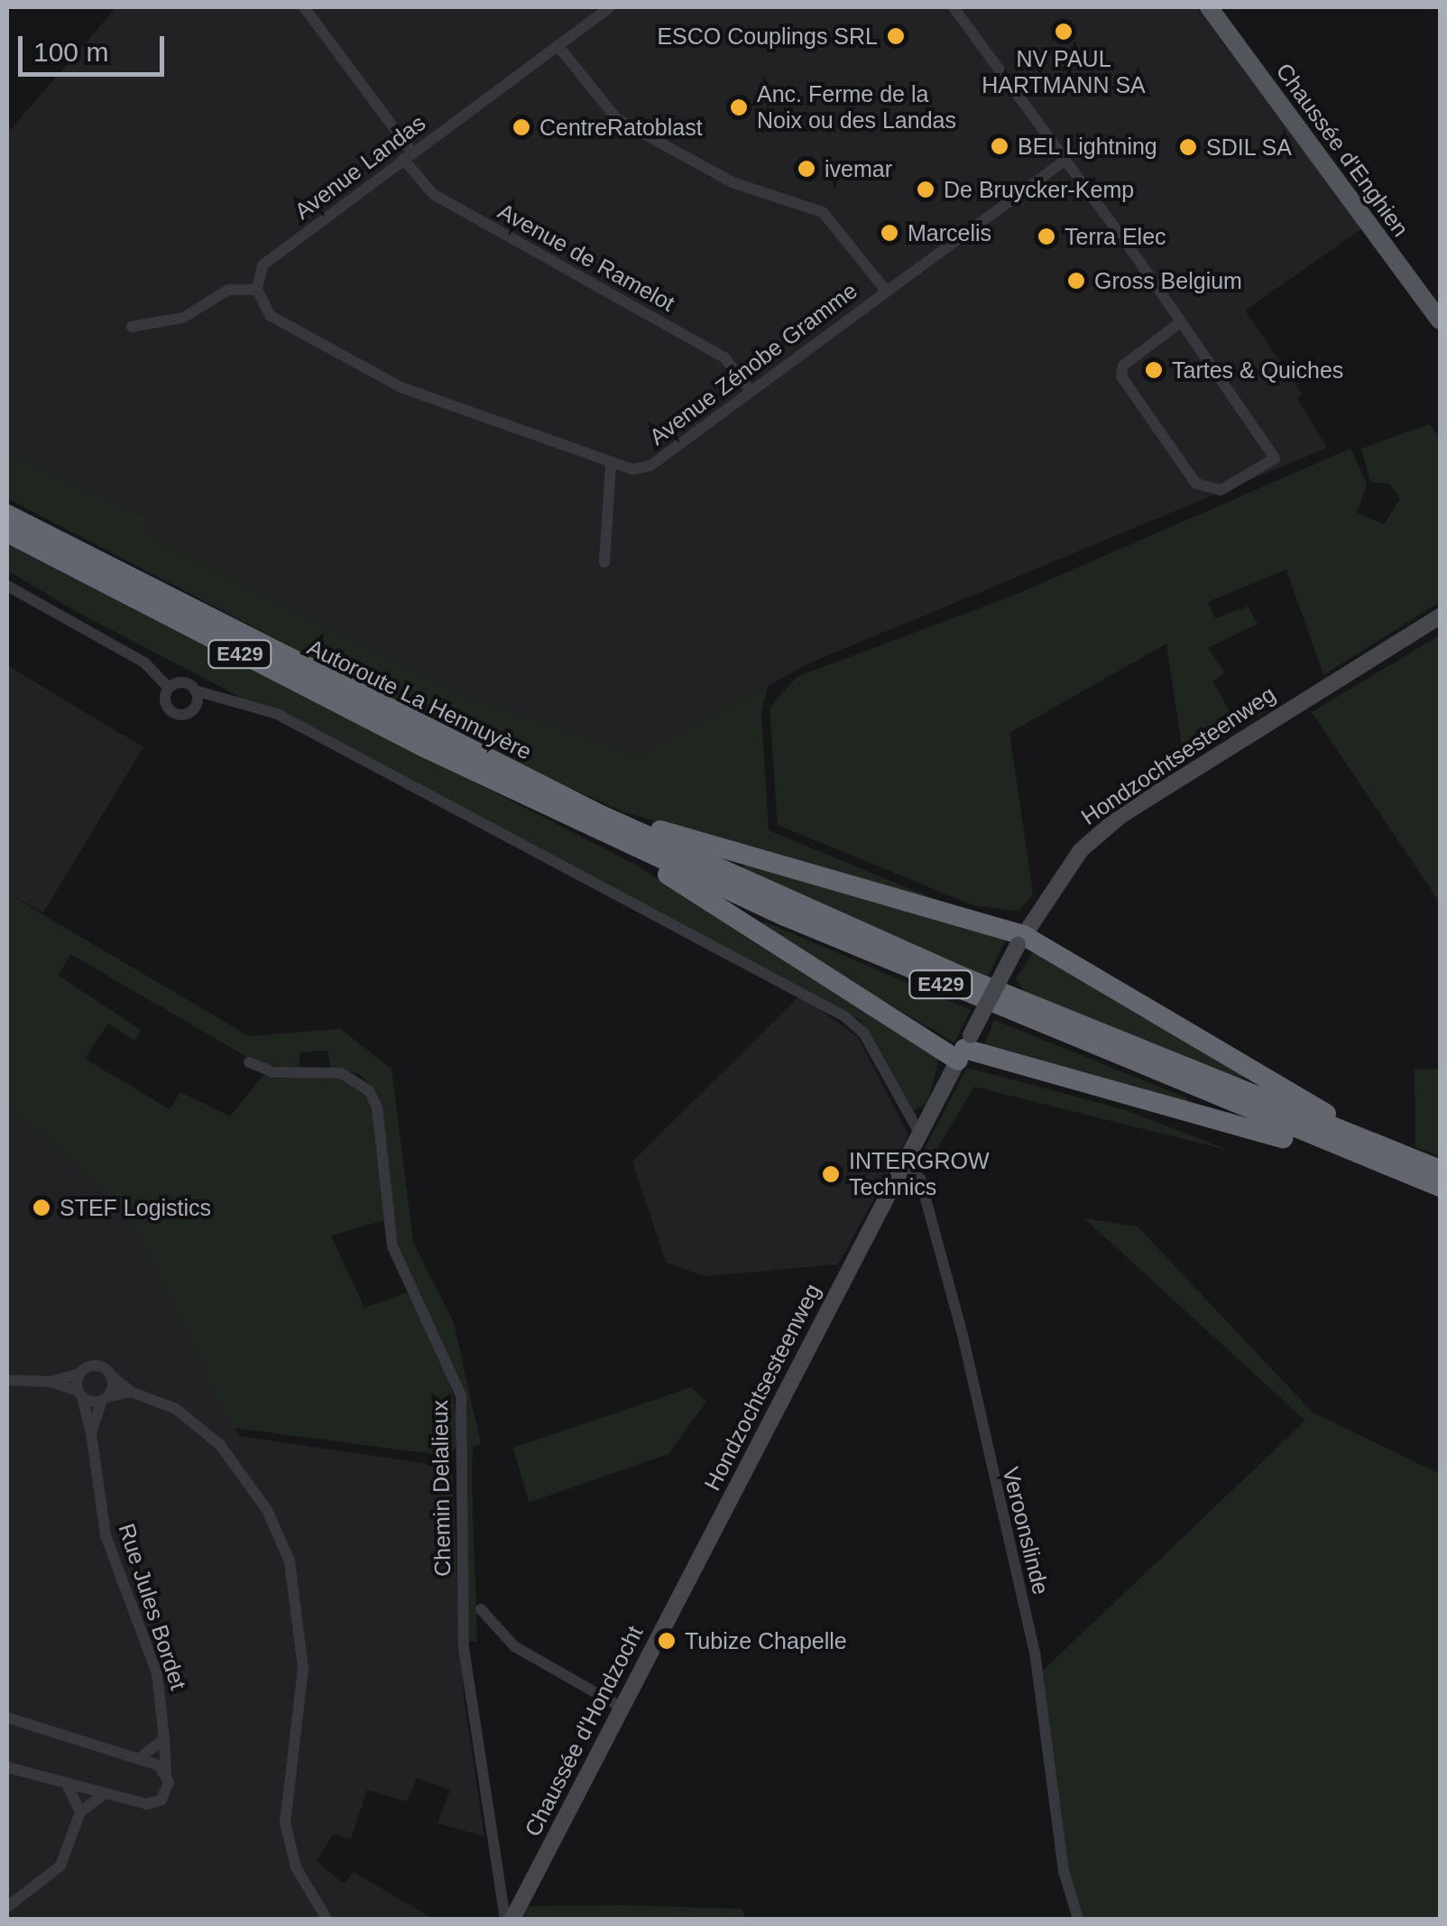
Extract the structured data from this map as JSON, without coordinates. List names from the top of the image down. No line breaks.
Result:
{"streets":{"highway":["E429","Autoroute La Hennuyère"],"main road":["Chaussée d'Enghien","Hondzochtsesteenweg","Chaussée d'Hondzocht"],"street":["Avenue Landas","Avenue de Ramelot","Avenue Zénobe Gramme","Chemin Delalieux","Veroonslinde","Rue Jules Bordet"]},"crossings":[["Avenue Landas","Avenue de Ramelot"],["Avenue Landas","Avenue Zénobe Gramme"],["Avenue de Ramelot","Avenue Zénobe Gramme"],["E429","Autoroute La Hennuyère"],["Hondzochtsesteenweg","Veroonslinde"],["Hondzochtsesteenweg","Chaussée d'Hondzocht"],["Chemin Delalieux","Chaussée d'Hondzocht"]],"places":["NV PAUL HARTMANN SA","ESCO Couplings SRL","Anc. Ferme de la Noix ou des Landas","CentreRatoblast","BEL Lightning","SDIL SA","ivemar","De Bruycker-Kemp","Marcelis","Terra Elec","Gross Belgium","Tartes & Quiches","INTERGROW Technics","STEF Logistics","Tubize Chapelle"],"scale_bar":"100 m"}
